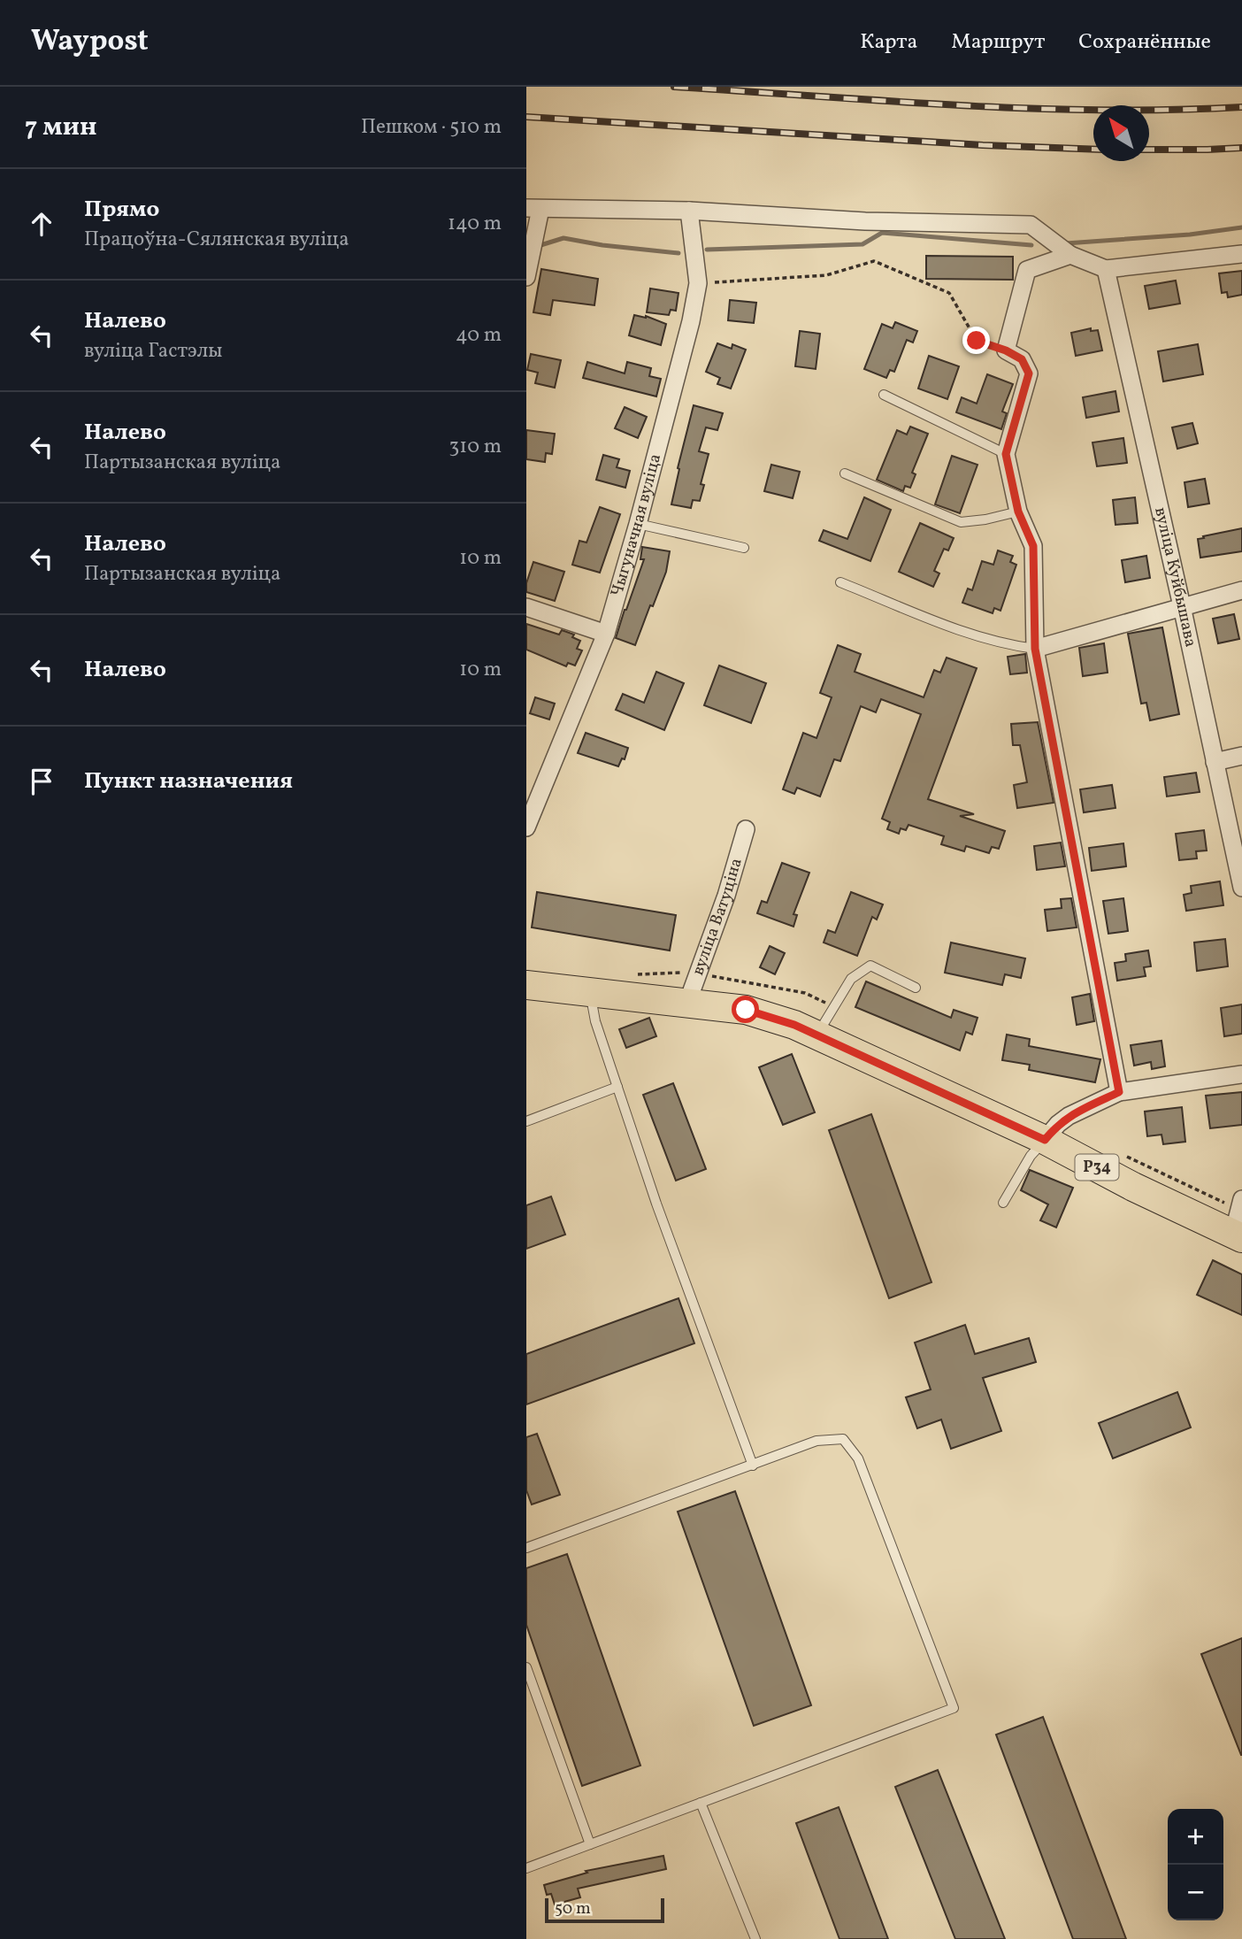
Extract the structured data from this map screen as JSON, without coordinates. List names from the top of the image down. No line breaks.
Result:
{"streets":{"main road":["Р34"],"street":["Чыгуначная вуліца","вуліца Куйбышава","вуліца Ватуціна"]},"crossings":[["вуліца Ватуціна","Р34"]],"scale_bar":"50 m","north":"top left","page":{"header":"Waypost","nav":["Карта","Маршрут","Сохранённые"],"heading":["7 мин","Пешком · 510 m"],"list":[["Прямо","Працоўна-Сялянская вуліца","140 m"],["Налево","вуліца Гастэлы","40 m"],["Налево","Партызанская вуліца","310 m"],["Налево","Партызанская вуліца","10 m"],["Налево","10 m"],"Пункт назначения"],"map_buttons":["+","−"],"scale":"50 m"}}
